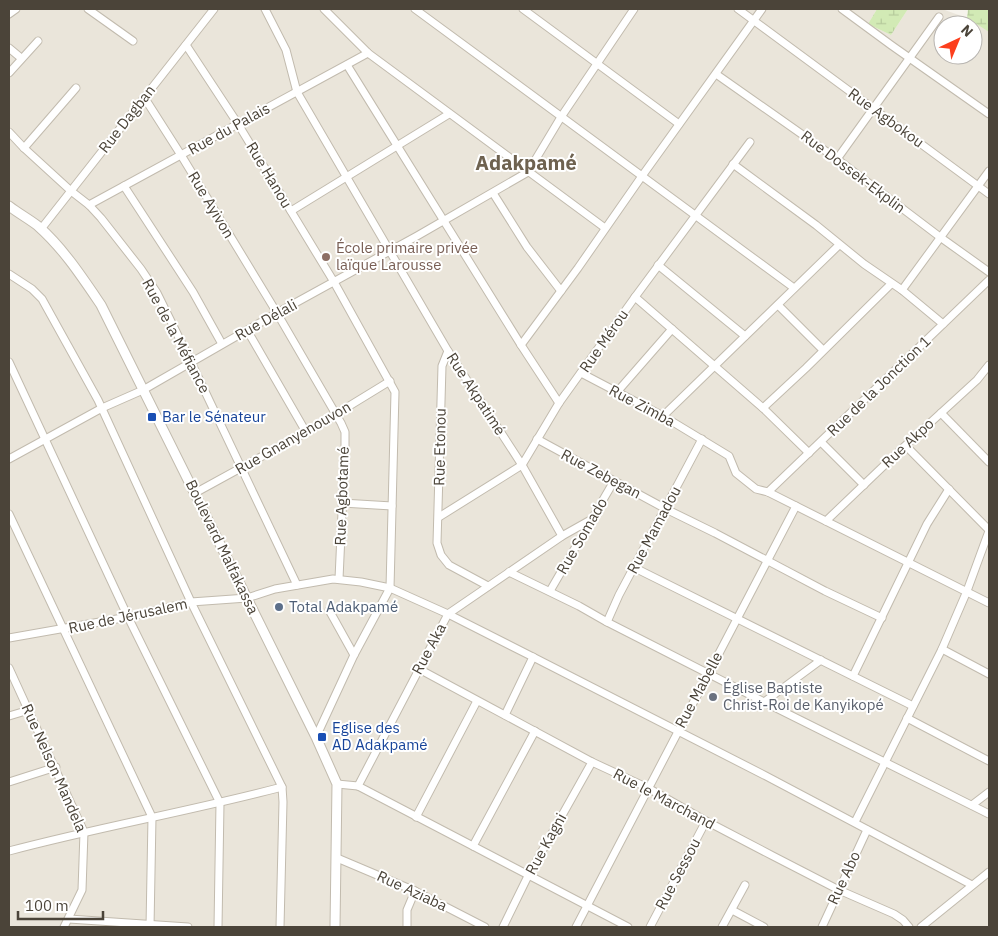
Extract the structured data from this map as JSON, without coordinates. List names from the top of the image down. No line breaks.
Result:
{"streets":{"street":["Rue Agbokou","Rue Dagban","Rue du Palais","Rue Dossek-Ekplin","Rue Hanou","Rue Ayivon","Rue Délali","Rue de la Méfiance","Rue Mérou","Rue de la Jonction 1","Rue Akpatimé","Rue Zimba","Rue Gnanyenouvon","Rue Akpo","Rue Etonou","Rue Zebegan","Rue Agbotamé","Rue Mamadou","Rue Somado","Boulevard Malfakassa","Rue de Jérusalem","Rue Aka","Rue Mabelle","Rue Nelson Mandela","Rue le Marchand","Rue Kagni","Rue Sessou","Rue Abo","Rue Aziaba"]},"crossings":[["Rue Dagban","Rue Hanou"],["Rue Dagban","Rue Ayivon"],["Rue Dagban","Rue de la Méfiance"],["Rue Dagban","Boulevard Malfakassa"],["Rue du Palais","Rue Hanou"],["Rue du Palais","Rue Ayivon"],["Rue du Palais","Rue de la Méfiance"],["Rue du Palais","Rue Akpatimé"],["Rue Hanou","Rue Délali"],["Rue Hanou","Rue Gnanyenouvon"],["Rue Ayivon","Rue Délali"],["Rue Ayivon","Rue Gnanyenouvon"],["Rue Ayivon","Rue Agbotamé"],["Rue Délali","Rue de la Méfiance"],["Rue Délali","Rue Akpatimé"],["Rue Délali","Boulevard Malfakassa"],["Rue de la Méfiance","Rue Gnanyenouvon"],["Rue de la Méfiance","Rue de Jérusalem"],["Rue Mérou","Rue Akpatimé"],["Rue Mérou","Rue Zimba"],["Rue Mérou","Rue Etonou"],["Rue Mérou","Rue Zebegan"],["Rue de la Jonction 1","Rue Zimba"],["Rue Akpatimé","Rue Etonou"],["Rue Akpatimé","Rue Aka"],["Rue Zimba","Rue Akpo"],["Rue Zimba","Rue Mamadou"],["Rue Zimba","Rue Mabelle"],["Rue Gnanyenouvon","Rue Agbotamé"],["Rue Gnanyenouvon","Boulevard Malfakassa"],["Rue Etonou","Rue Aka"],["Rue Zebegan","Rue Mamadou"],["Rue Zebegan","Rue Somado"],["Rue Zebegan","Rue Mabelle"],["Rue Agbotamé","Rue de Jérusalem"],["Rue Somado","Rue Aka"],["Boulevard Malfakassa","Rue de Jérusalem"],["Boulevard Malfakassa","Rue Aziaba"],["Rue de Jérusalem","Rue Aka"],["Rue de Jérusalem","Rue Mabelle"],["Rue de Jérusalem","Rue Abo"],["Rue Aka","Rue le Marchand"],["Rue Mabelle","Rue le Marchand"],["Rue le Marchand","Rue Kagni"],["Rue le Marchand","Rue Sessou"],["Rue le Marchand","Rue Abo"]],"districts":["Adakpamé"],"places":{"other":["École primaire privée laïque Larousse","Total Adakpamé","Église Baptiste Christ-Roi de Kanyikopé"],"transit":["Bar le Sénateur","Eglise des AD Adakpamé"]},"scale_bar":"100 m","north":"top right"}
